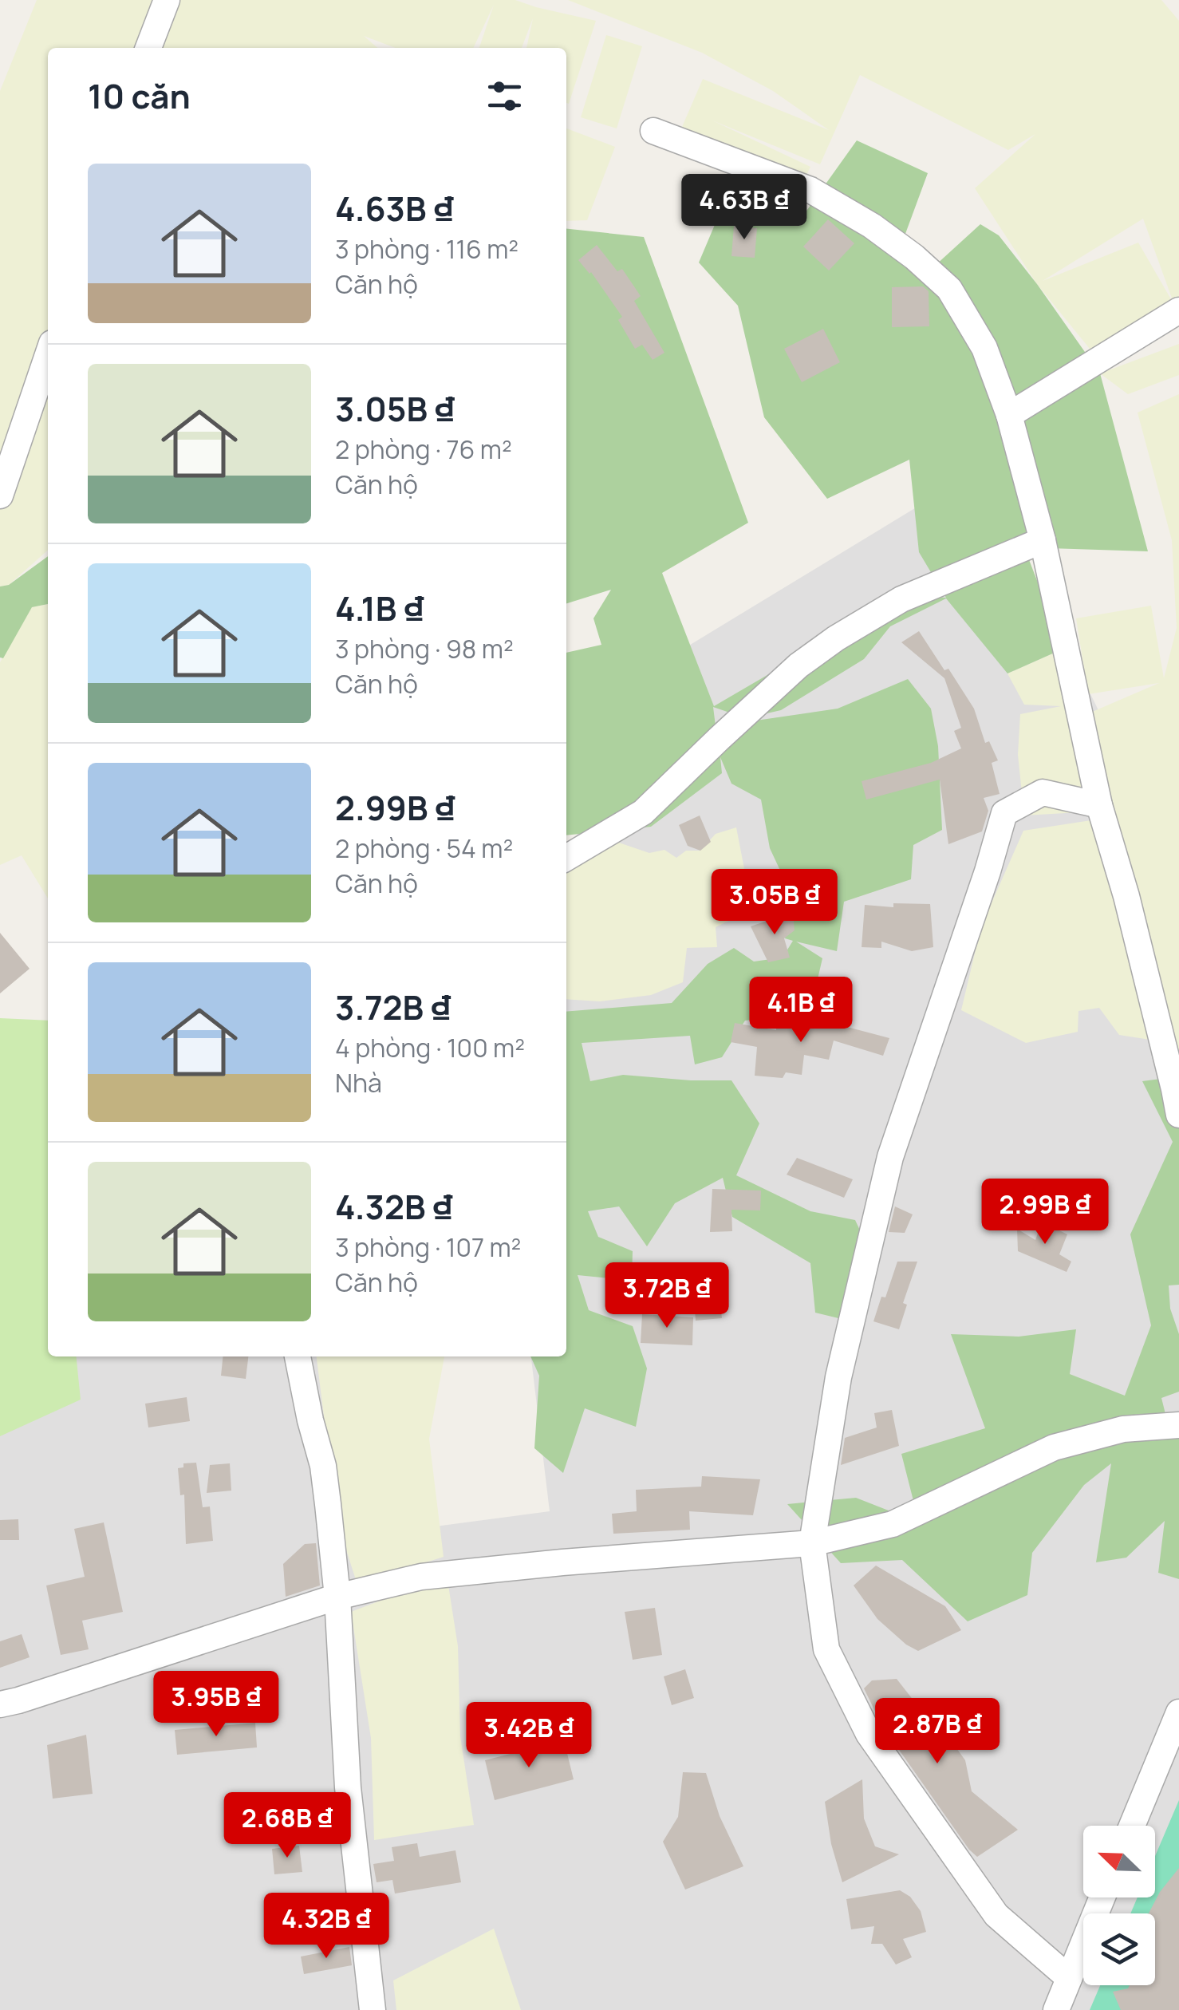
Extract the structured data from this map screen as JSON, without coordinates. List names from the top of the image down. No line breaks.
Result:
{"north":"top left","page":{"heading":"10 căn","list":[{"name":"4.63B ₫","note":"3 phòng · 116 m² · Căn hộ"},{"name":"3.05B ₫","note":"2 phòng · 76 m² · Căn hộ"},{"name":"4.1B ₫","note":"3 phòng · 98 m² · Căn hộ"},{"name":"2.99B ₫","note":"2 phòng · 54 m² · Căn hộ"},{"name":"3.72B ₫","note":"4 phòng · 100 m² · Nhà"},{"name":"4.32B ₫","note":"3 phòng · 107 m² · Căn hộ"}],"price":["4.63B ₫","3.05B ₫","4.1B ₫","2.99B ₫","3.72B ₫","3.95B ₫","2.87B ₫","3.42B ₫","2.68B ₫","4.32B ₫"]}}
